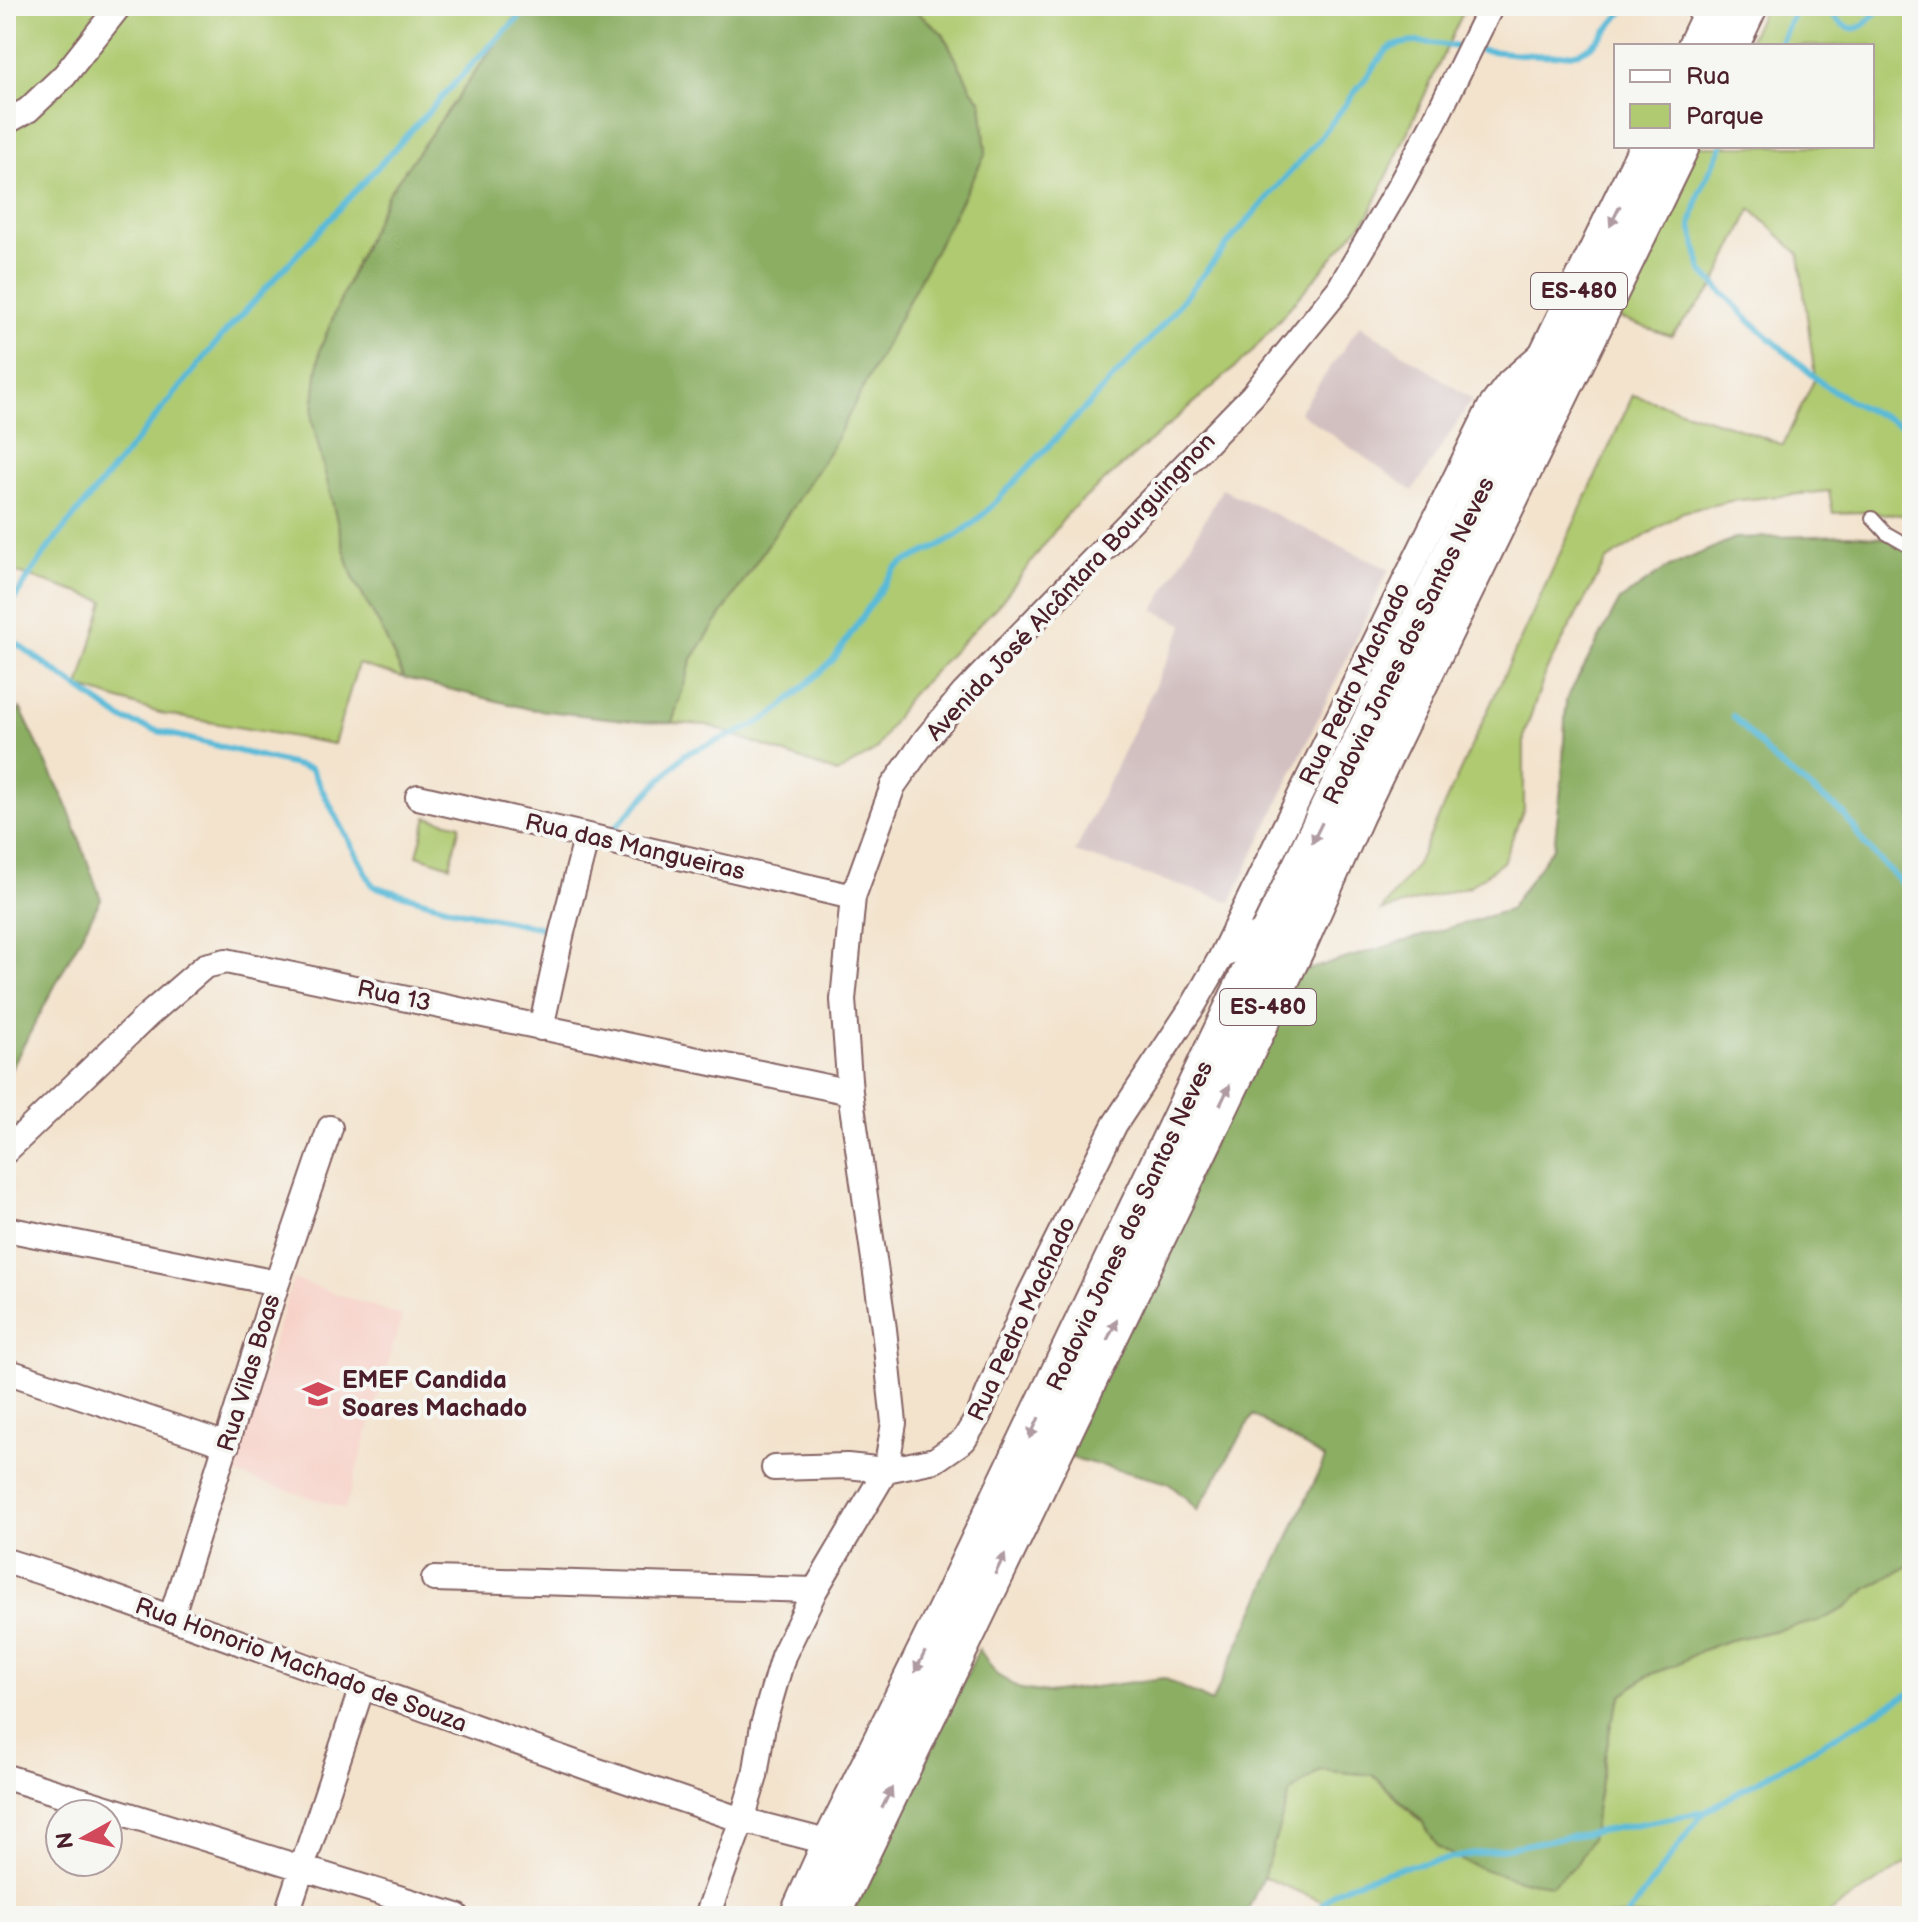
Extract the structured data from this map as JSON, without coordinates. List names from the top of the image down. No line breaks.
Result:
{"streets":{"main road":["ES-480","Rodovia Jones dos Santos Neves"],"street":["Avenida José Alcântara Bourguingnon","Rua Pedro Machado","Rua das Mangueiras","Rua 13","Rua Vilas Boas","Rua Honorio Machado de Souza"]},"crossings":[["Avenida José Alcântara Bourguingnon","Rua Pedro Machado"],["Avenida José Alcântara Bourguingnon","Rua das Mangueiras"],["Avenida José Alcântara Bourguingnon","Rua 13"],["Rodovia Jones dos Santos Neves","Rua Pedro Machado"],["Rodovia Jones dos Santos Neves","Rua Honorio Machado de Souza"],["Rua Vilas Boas","Rua Honorio Machado de Souza"]],"places":{"school or university":["EMEF Candida Soares Machado"]},"legend":["Rua","Parque"],"north":"left"}
